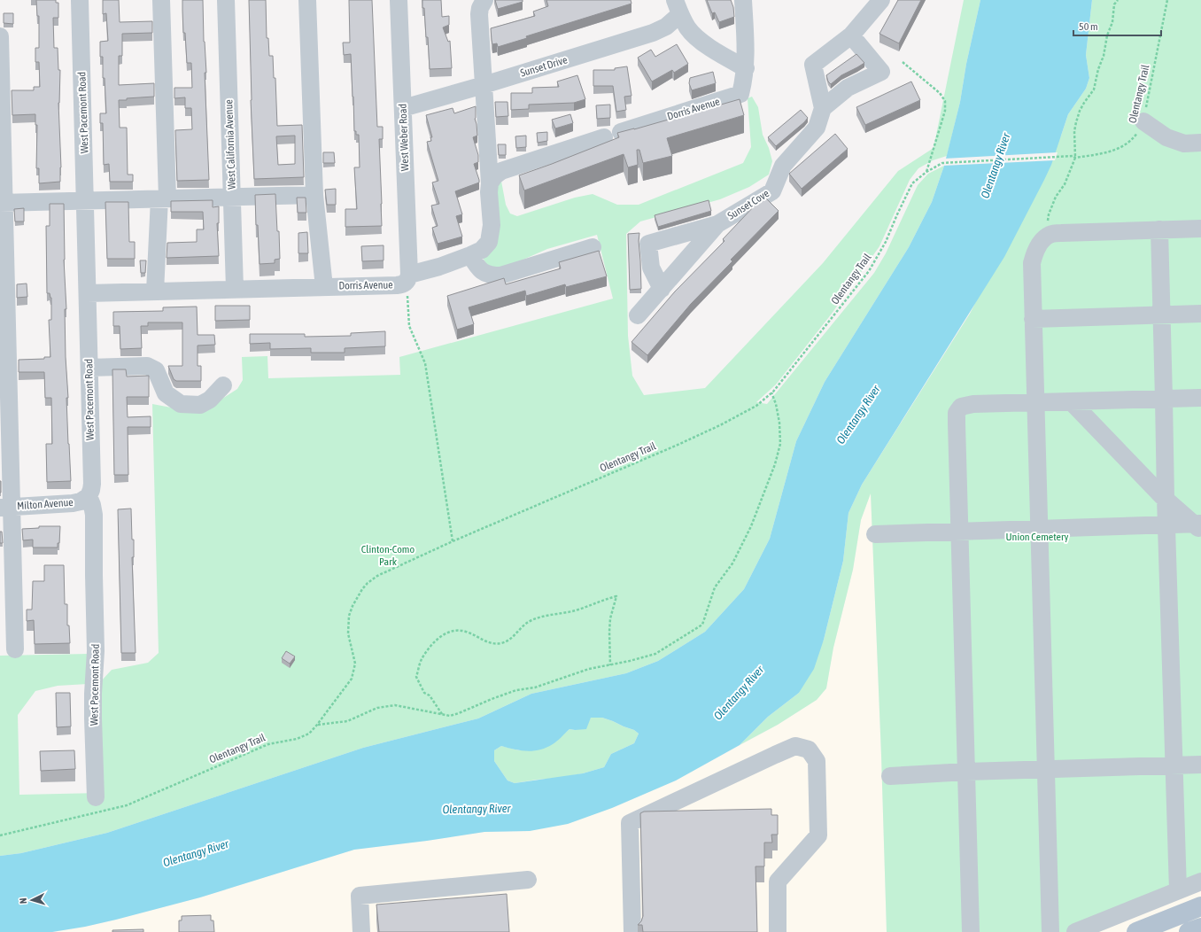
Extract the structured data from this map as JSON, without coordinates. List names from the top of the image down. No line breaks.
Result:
{"streets":{"street":["Sunset Drive","Dorris Avenue","West Pacemont Road","West Weber Road","West California Avenue","Sunset Cove","Milton Avenue"],"path":["Olentangy Trail"]},"crossings":[["Sunset Drive","West Weber Road"],["Dorris Avenue","West Pacemont Road"],["Dorris Avenue","West Weber Road"],["Dorris Avenue","West California Avenue"],["West Pacemont Road","Milton Avenue"]],"water":["Olentangy River"],"parks":["Union Cemetery","Clinton-Como Park"],"scale_bar":"50 m","north":"left"}
